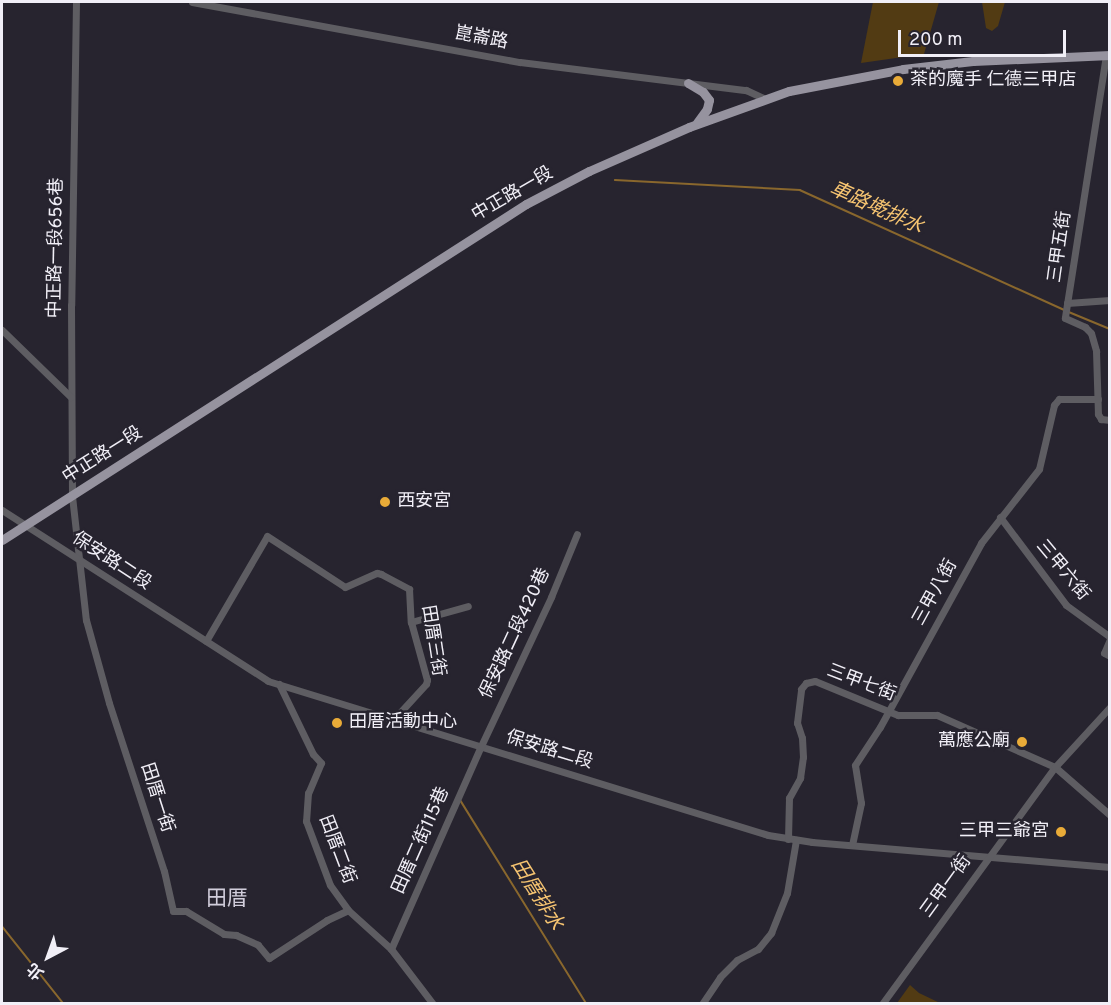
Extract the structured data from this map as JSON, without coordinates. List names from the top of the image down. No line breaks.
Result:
{"streets":{"main road":["中正路一段"],"street":["崑崙路","三甲五街","中正路一段656巷","保安路二段","三甲六街","三甲八街","保安路二段420巷","田厝三街","三甲七街","田厝一街","田厝二街115巷","田厝二街","三甲一街"]},"crossings":[["崑崙路","中正路一段"],["中正路一段","三甲五街"],["中正路一段","中正路一段656巷"],["中正路一段","保安路二段"],["中正路一段","田厝一街"],["三甲五街","三甲八街"],["中正路一段656巷","田厝一街"],["保安路二段","三甲八街"],["保安路二段","保安路二段420巷"],["保安路二段","田厝三街"],["保安路二段","三甲七街"],["保安路二段","田厝一街"],["保安路二段","田厝二街115巷"],["保安路二段","田厝二街"],["保安路二段","三甲一街"],["三甲六街","三甲八街"],["三甲八街","三甲七街"],["保安路二段420巷","田厝二街115巷"],["三甲七街","三甲一街"],["田厝一街","田厝二街"],["田厝二街115巷","田厝二街"]],"districts":["田厝"],"water":["車路墘排水","田厝排水"],"places":["茶的魔手 仁德三甲店","西安宮","田厝活動中心","萬應公廟","三甲三爺宮"],"scale_bar":"200 m","north":"bottom left"}
